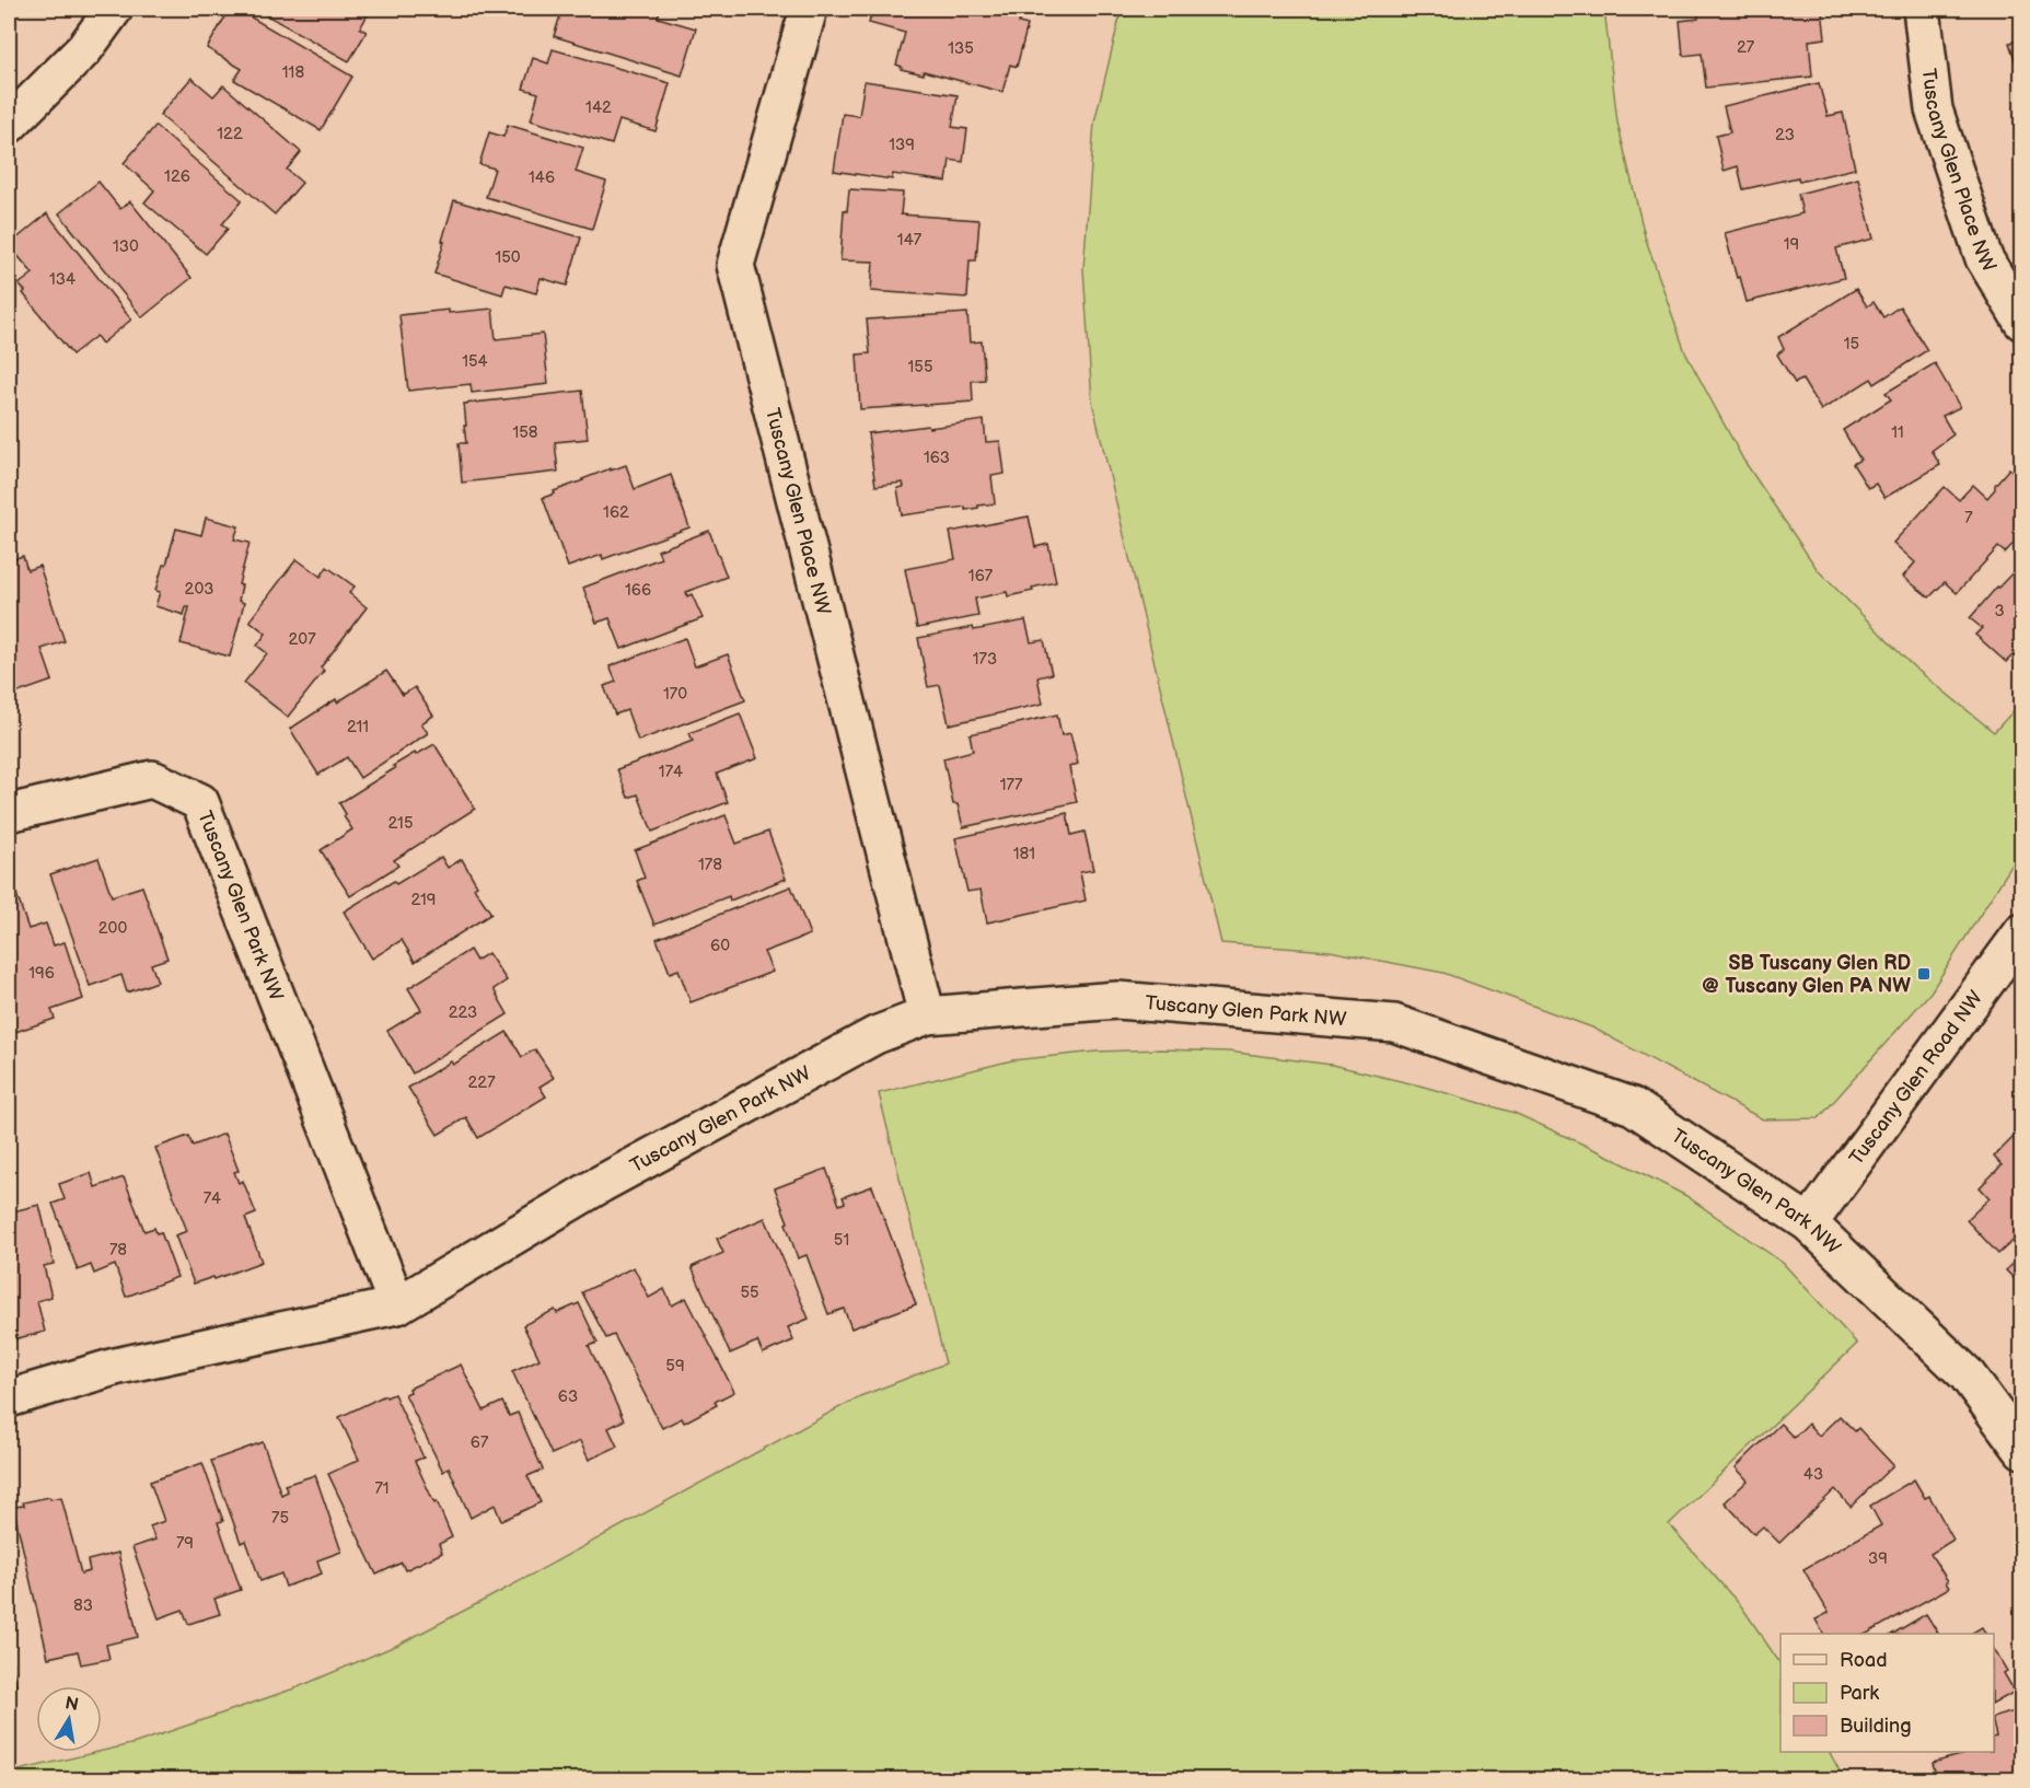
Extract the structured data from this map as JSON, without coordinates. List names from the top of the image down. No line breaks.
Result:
{"streets":{"street":["Tuscany Glen Place NW","Tuscany Glen Park NW","Tuscany Glen Road NW"]},"crossings":[["Tuscany Glen Place NW","Tuscany Glen Park NW"],["Tuscany Glen Park NW","Tuscany Glen Road NW"]],"places":{"transit":["SB Tuscany Glen RD @ Tuscany Glen PA NW"]},"house_numbers":["27","135","118","142","122","23","139","126","146","147","19","130","150","134","15","154","155","158","11","163","162","7","167","203","166","3","207","173","170","211","174","177","215","181","178","219","200","60","196","223","227","74","51","78","55","59","63","67","43","71","75","79","39","83"],"legend":["Road","Park","Building"],"north":"top"}
